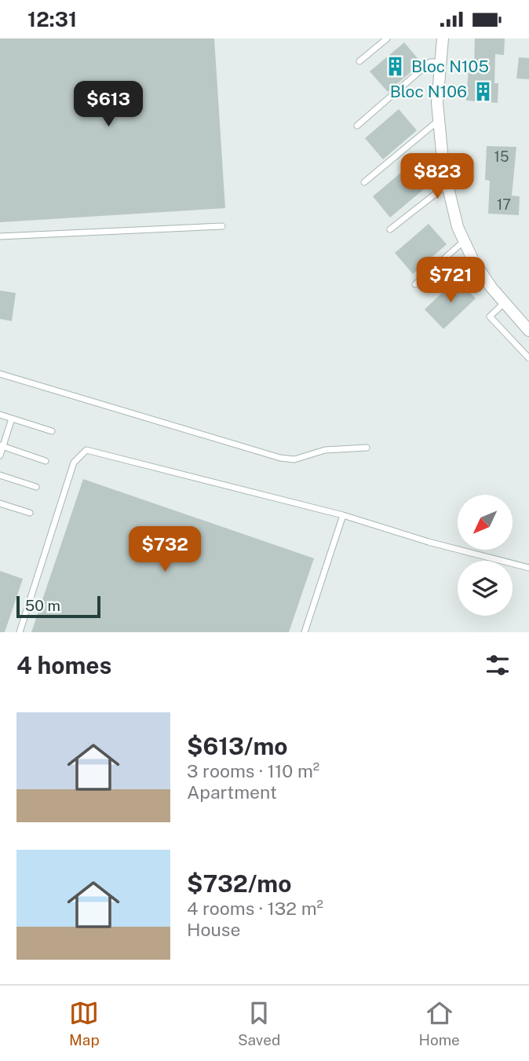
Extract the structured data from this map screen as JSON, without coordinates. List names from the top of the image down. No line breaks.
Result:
{"places":{"building":["Bloc N105","Bloc N106"]},"house_numbers":["15","17"],"scale_bar":"50 m","north":"bottom left","page":{"status":"12:31","price":["$613","$823","$721","$732"],"scale":"50 m","heading":"4 homes","list":[{"name":"$613/mo","note":"3 rooms · 110 m² · Apartment"},{"name":"$732/mo","note":"4 rooms · 132 m² · House"}],"tabs":["Map","Saved","Home"]}}
